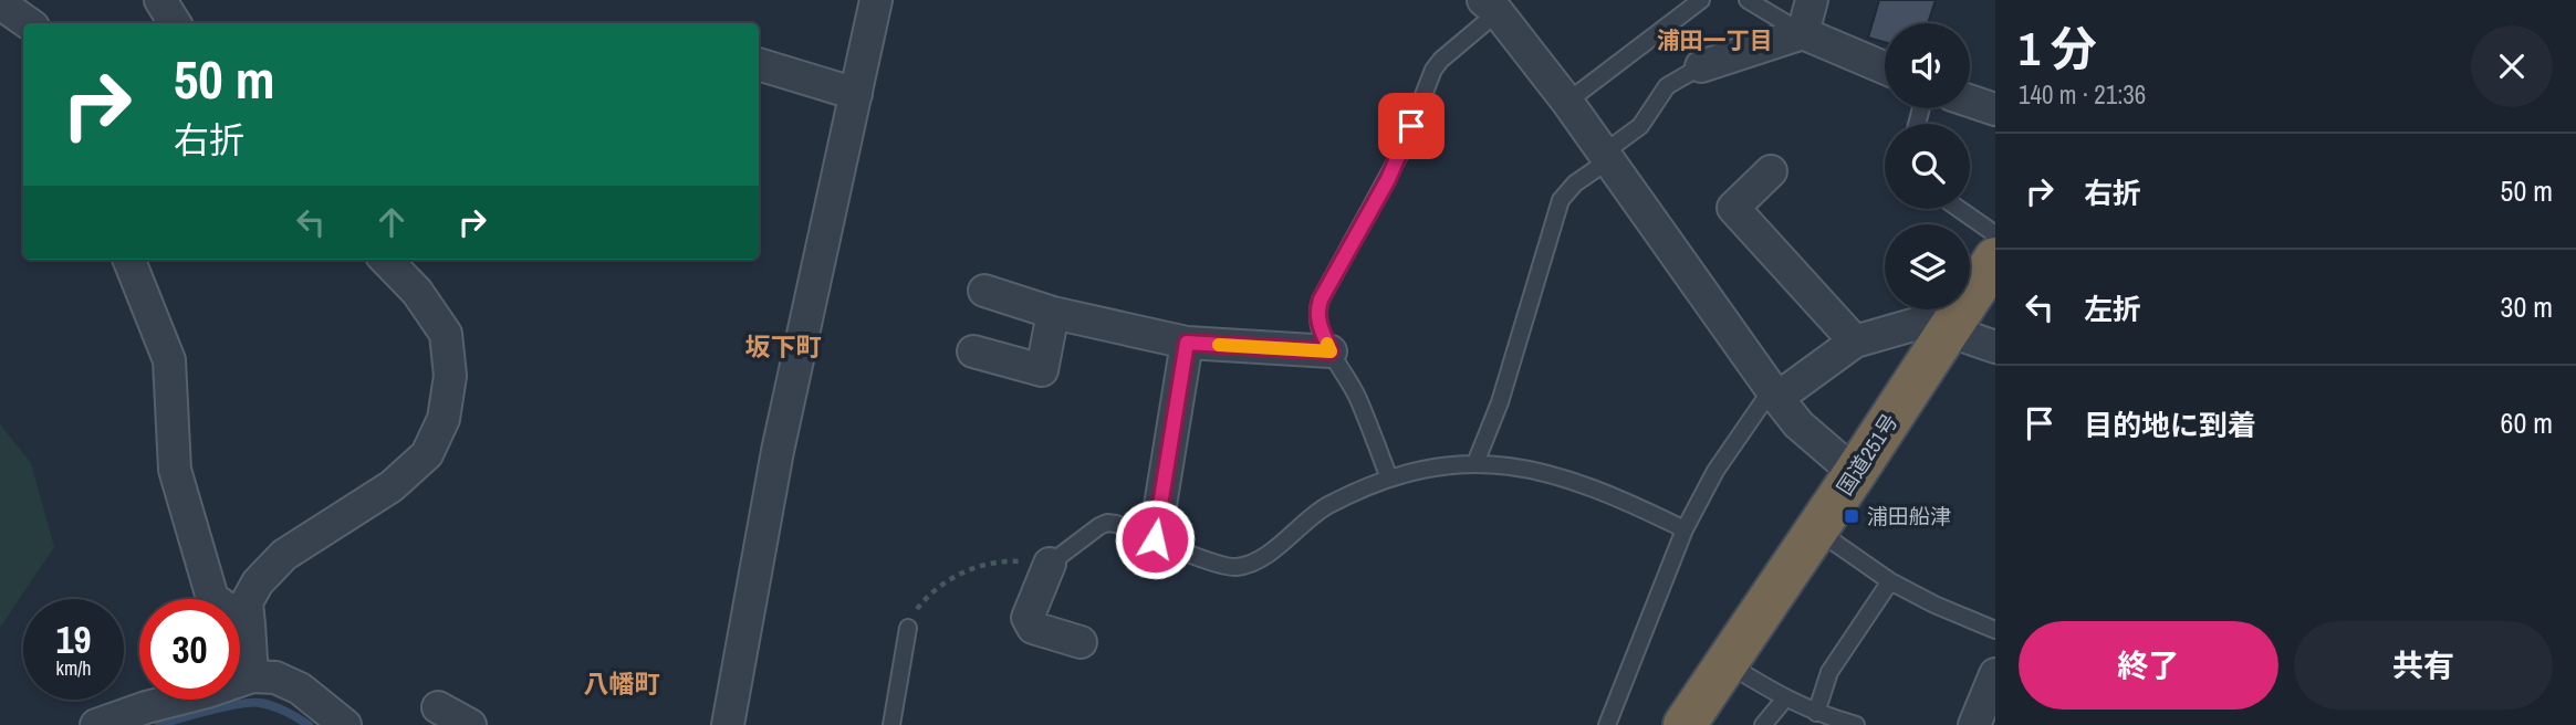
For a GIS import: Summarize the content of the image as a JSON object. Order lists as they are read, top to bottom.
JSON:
{
  "streets": {
    "highway": ["国道251号"]
  },
  "districts": ["浦田一丁目", "坂下町", "八幡町"],
  "places": {
    "transit": ["浦田船津"]
  },
  "page": {
    "heading": ["1 分", "140 m · 21:36"],
    "turn": ["50 m", "右折"],
    "list": [
      {
        "name": "右折",
        "value": "50 m"
      },
      {
        "name": "左折",
        "value": "30 m"
      },
      {
        "name": "目的地に到着",
        "value": "60 m"
      }
    ],
    "speed": "19 km/h",
    "limit": "30",
    "buttons": ["終了", "共有"]
  }
}
